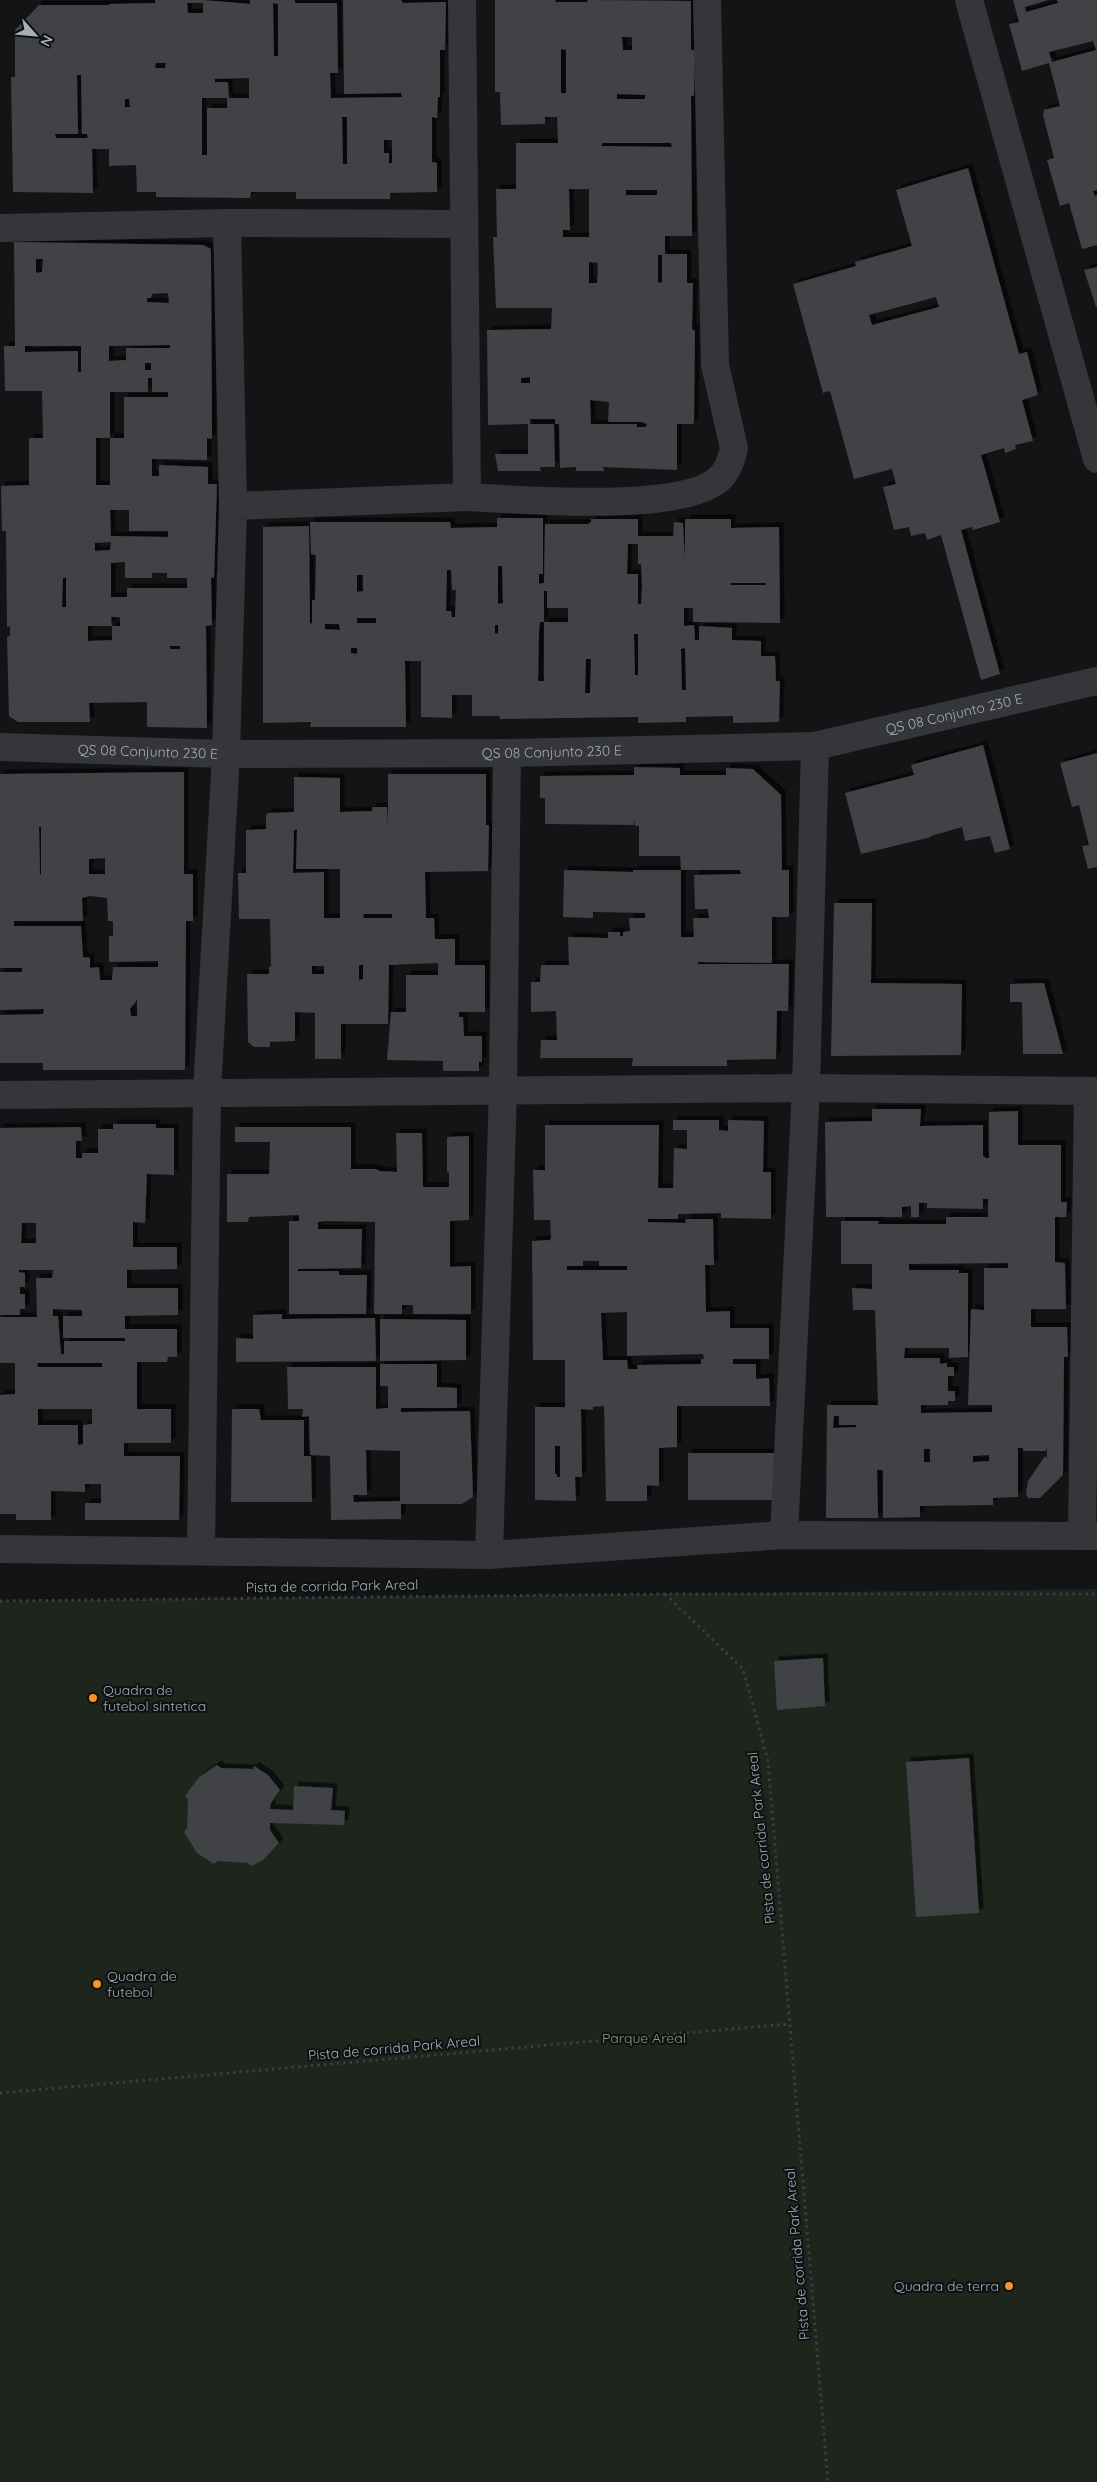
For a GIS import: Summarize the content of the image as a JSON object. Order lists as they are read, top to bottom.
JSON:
{
  "streets": {
    "street": ["QS 08 Conjunto 230 E"],
    "path": ["Pista de corrida Park Areal"]
  },
  "parks": ["Parque Areal"],
  "places": ["Quadra de futebol sintetica", "Quadra de futebol", "Quadra de terra"],
  "north": "bottom right"
}
